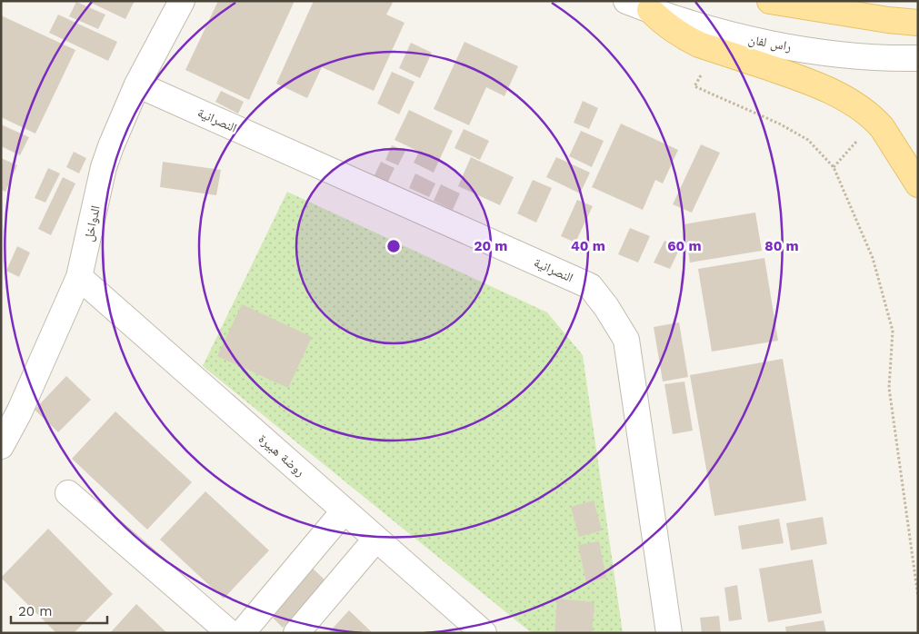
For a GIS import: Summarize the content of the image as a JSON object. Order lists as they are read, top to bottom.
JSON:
{
  "streets": {
    "street": [
      "راس لفان",
      "النصرانية",
      "الدواخل",
      "روضة هبيرة"
    ]
  },
  "crossings": [
    ["النصرانية", "الدواخل"],
    ["الدواخل", "روضة هبيرة"]
  ],
  "scale_bar": "20 m",
  "rings": [
    "20 m",
    "40 m",
    "60 m",
    "80 m"
  ]
}
